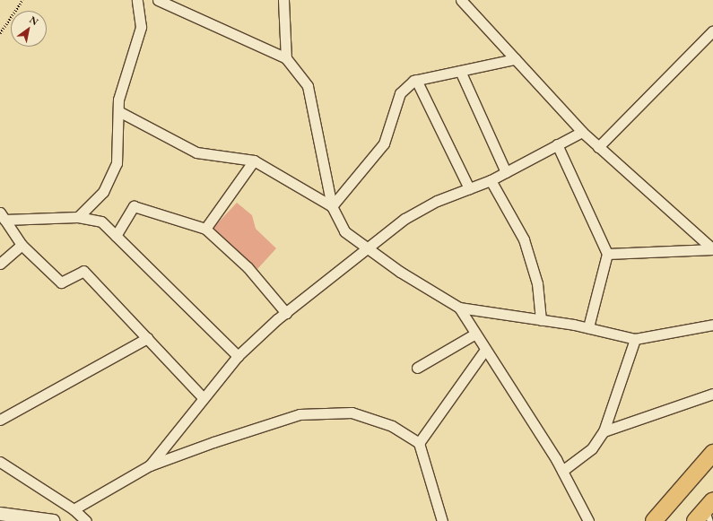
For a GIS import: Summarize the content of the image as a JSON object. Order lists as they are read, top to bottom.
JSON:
{
  "north": "top right"
}
